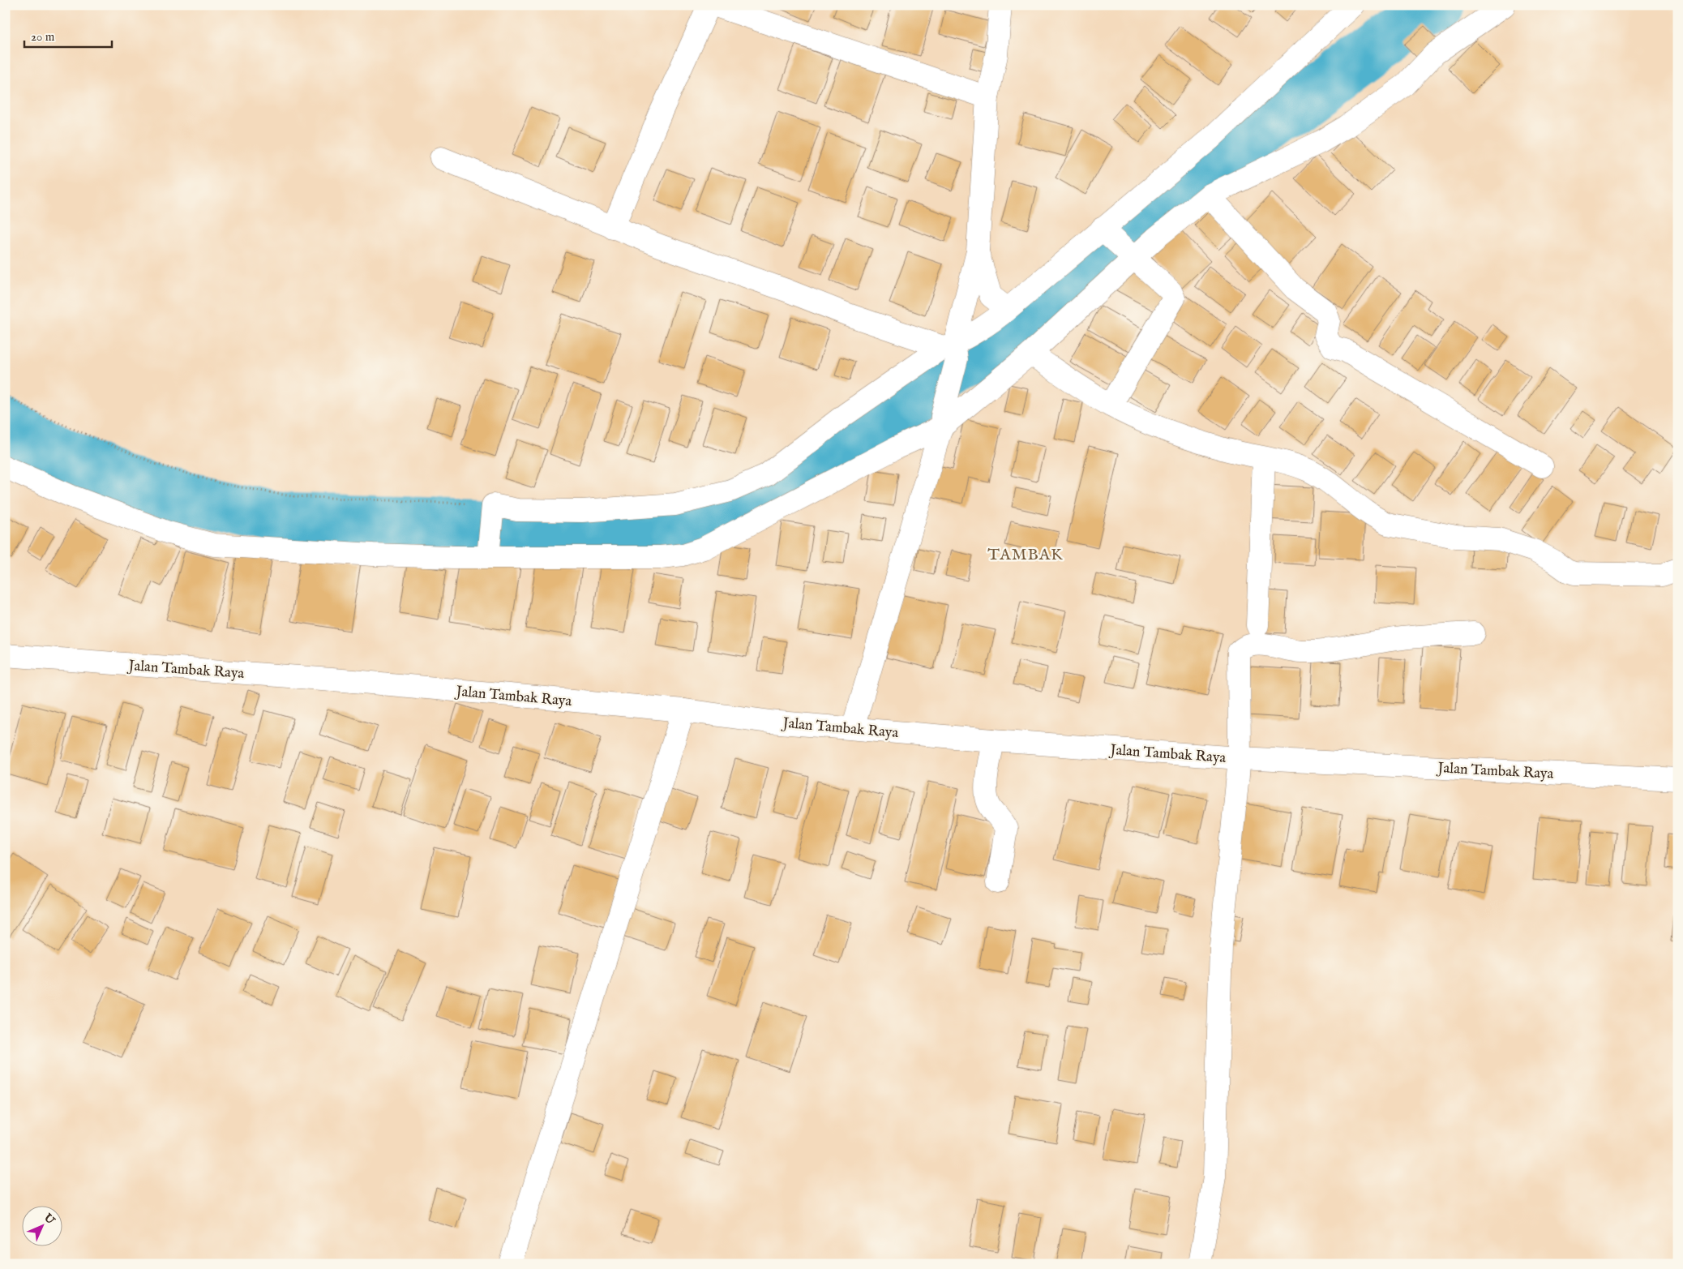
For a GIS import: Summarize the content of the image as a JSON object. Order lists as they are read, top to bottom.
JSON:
{
  "streets": {
    "street": ["Jalan Tambak Raya"]
  },
  "districts": ["TAMBAK"],
  "scale_bar": "20 m",
  "north": "top right"
}
